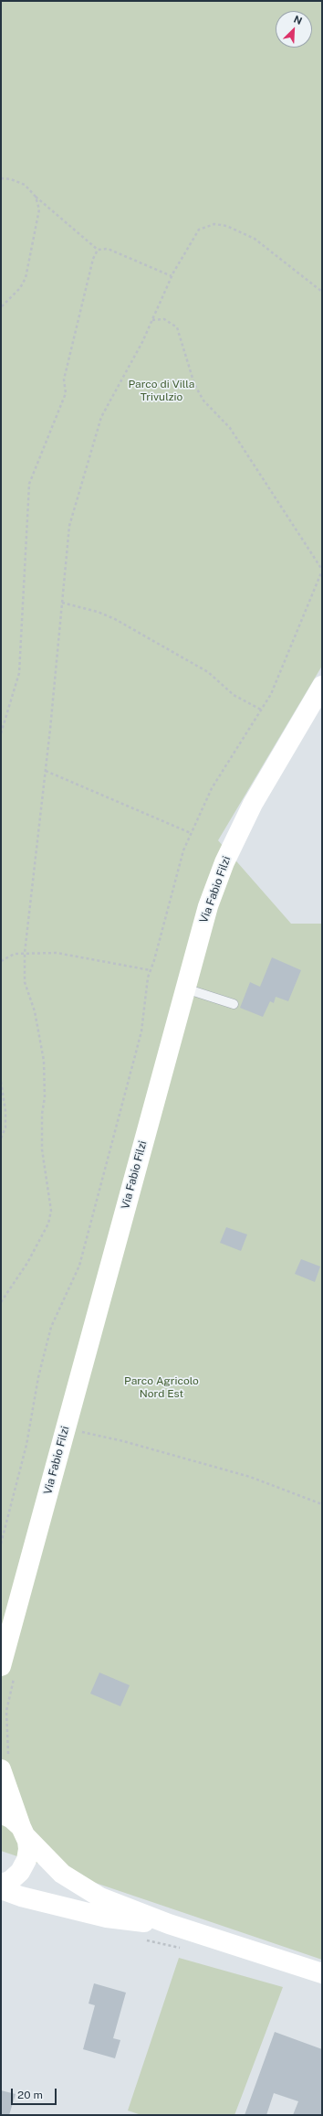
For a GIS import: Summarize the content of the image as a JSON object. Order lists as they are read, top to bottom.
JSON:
{
  "streets": {
    "street": ["Via Fabio Filzi"]
  },
  "parks": ["Parco di Villa Trivulzio", "Parco Agricolo Nord Est"],
  "scale_bar": "20 m",
  "north": "top right"
}
